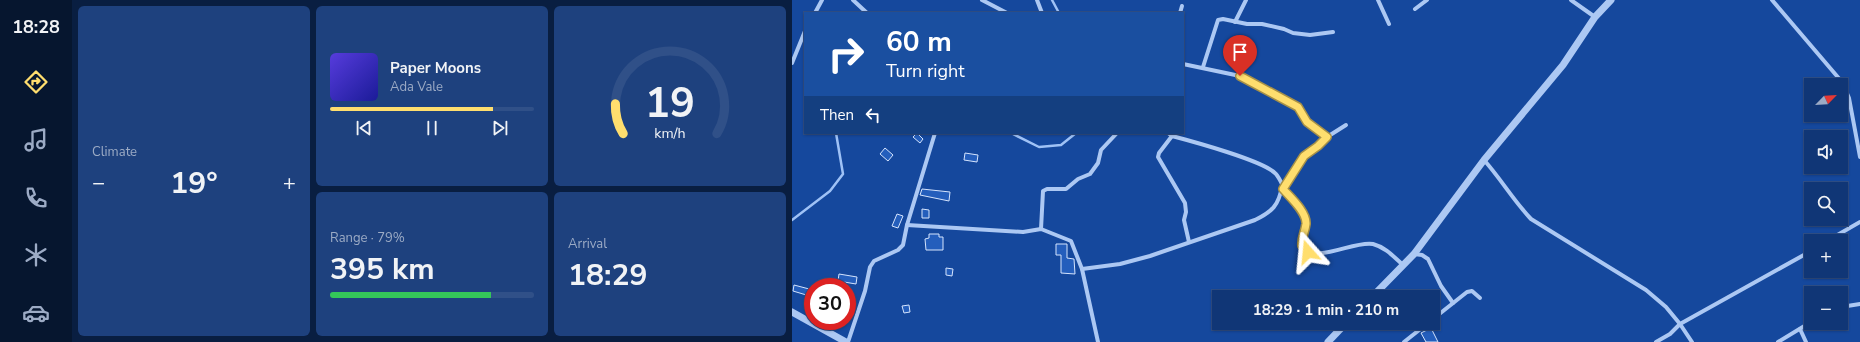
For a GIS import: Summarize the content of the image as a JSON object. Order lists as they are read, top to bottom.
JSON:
{
  "north": "top right",
  "page": {
    "tabs": "18:28",
    "tile": [
      "Climate",
      ["Range · 79%", "395 km"],
      ["Arrival", "18:29"]
    ],
    "turn": ["60 m", "Turn right"],
    "song": ["Paper Moons", "Ada Vale"],
    "map_buttons": ["+", "−"],
    "then": "Then",
    "heat": ["−", "19°", "+"],
    "limit": "30",
    "trip": "18:29 · 1 min · 210 m",
    "gauge": ["19", "km/h"]
  }
}
